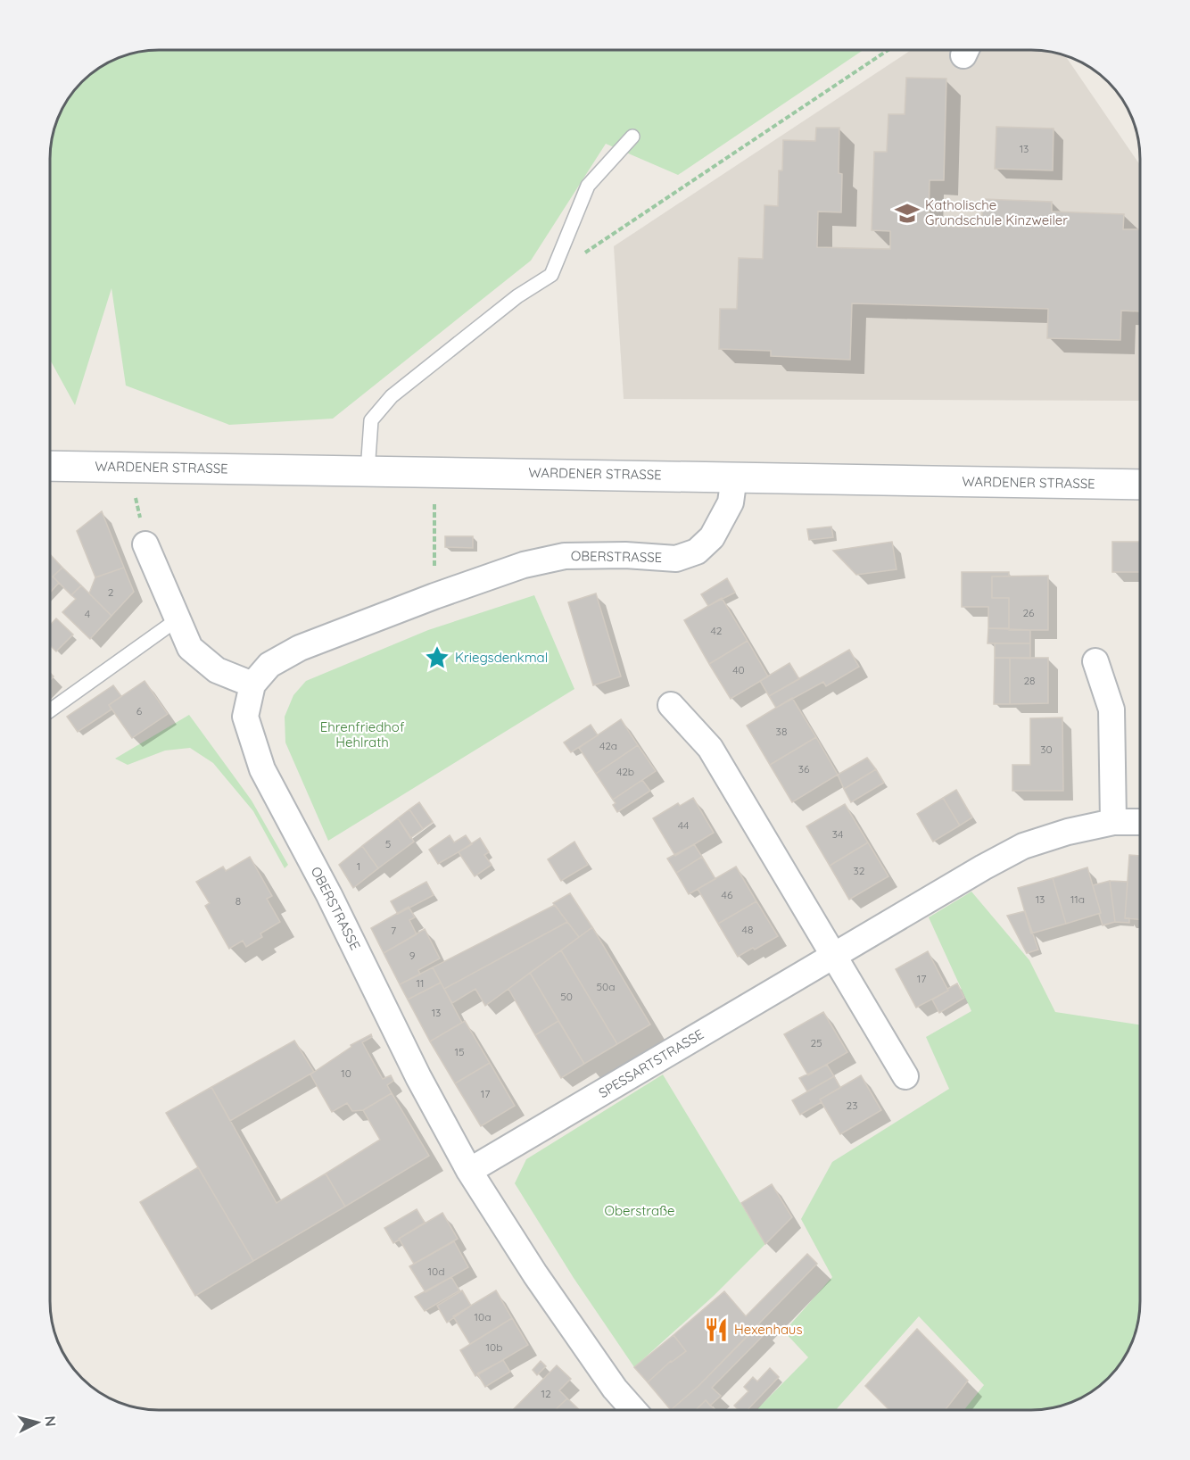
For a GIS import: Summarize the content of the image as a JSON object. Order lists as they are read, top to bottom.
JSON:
{
  "streets": {
    "street": ["WARDENER STRASSE", "OBERSTRASSE", "SPESSARTSTRASSE"]
  },
  "crossings": [
    ["WARDENER STRASSE", "OBERSTRASSE"],
    ["OBERSTRASSE", "SPESSARTSTRASSE"]
  ],
  "parks": ["Ehrenfriedhof Hehlrath", "Oberstraße"],
  "places": {
    "school or university": ["Katholische Grundschule Kinzweiler"],
    "place": ["Kriegsdenkmal"],
    "restaurant": ["Hexenhaus"]
  },
  "house_numbers": [
    "13",
    "2",
    "26",
    "4",
    "42",
    "40",
    "28",
    "6",
    "38",
    "42a",
    "30",
    "36",
    "42b",
    "44",
    "34",
    "5",
    "1",
    "32",
    "46",
    "13",
    "11a",
    "8",
    "48",
    "7",
    "9",
    "17",
    "11",
    "50a",
    "50",
    "13",
    "25",
    "15",
    "10",
    "17",
    "23",
    "10d",
    "10a",
    "10b",
    "12"
  ],
  "north": "right"
}
